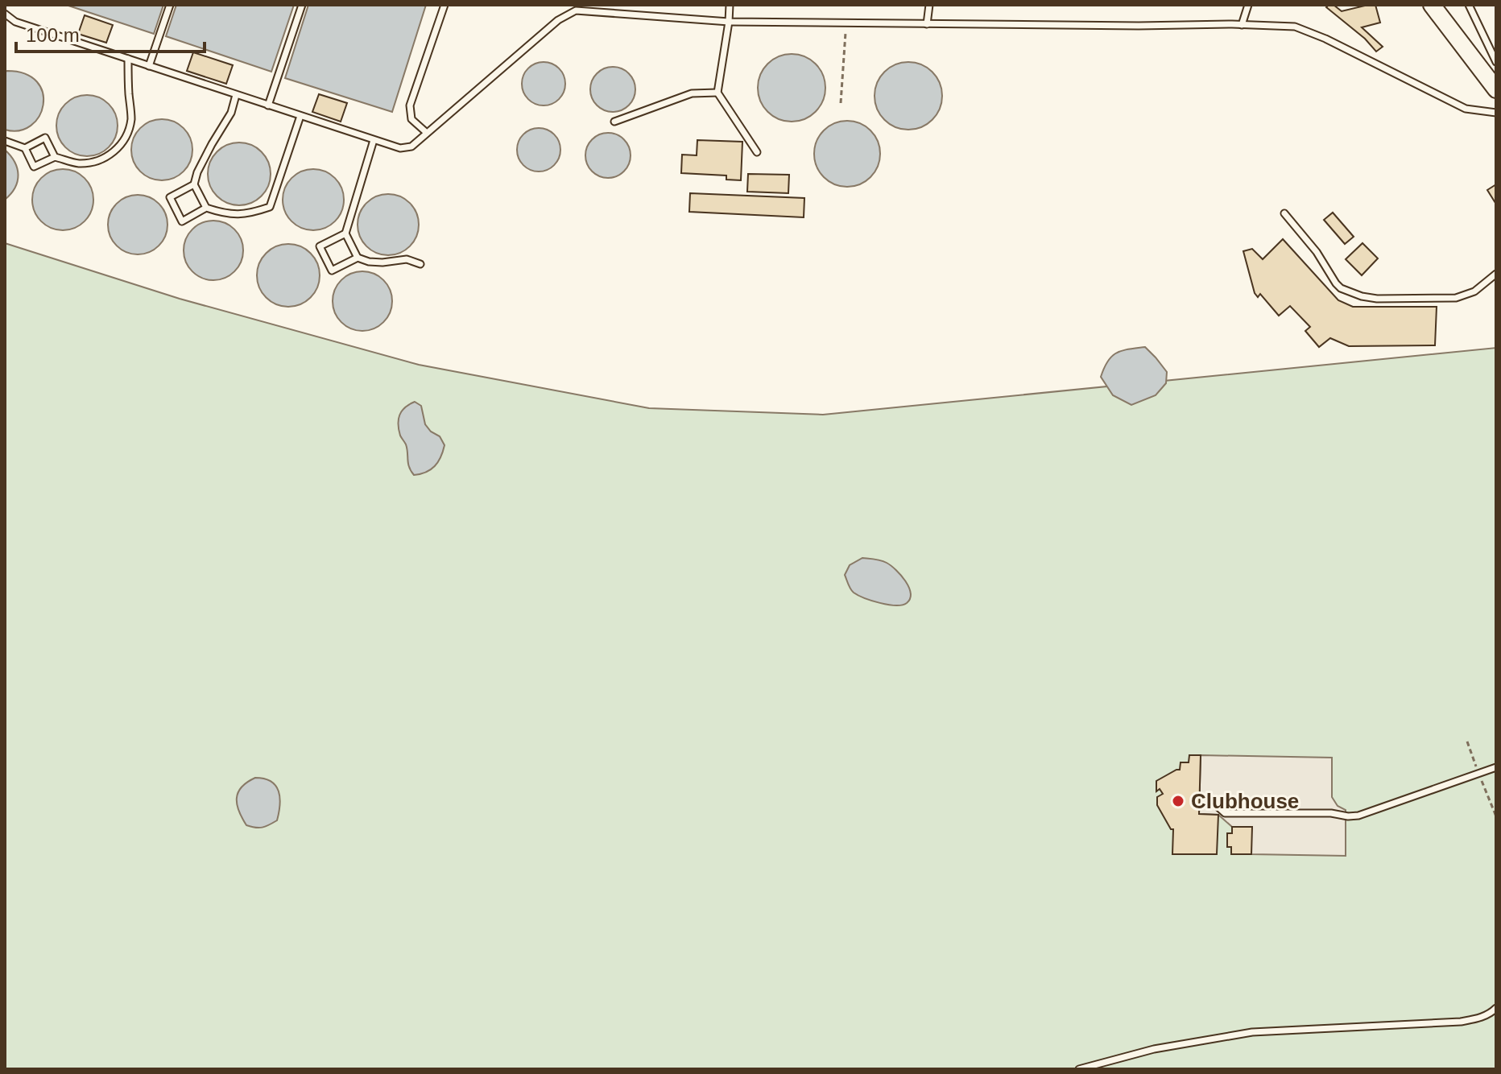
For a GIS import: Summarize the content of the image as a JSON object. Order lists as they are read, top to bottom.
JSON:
{
  "places": ["Clubhouse"],
  "scale_bar": "100 m"
}
